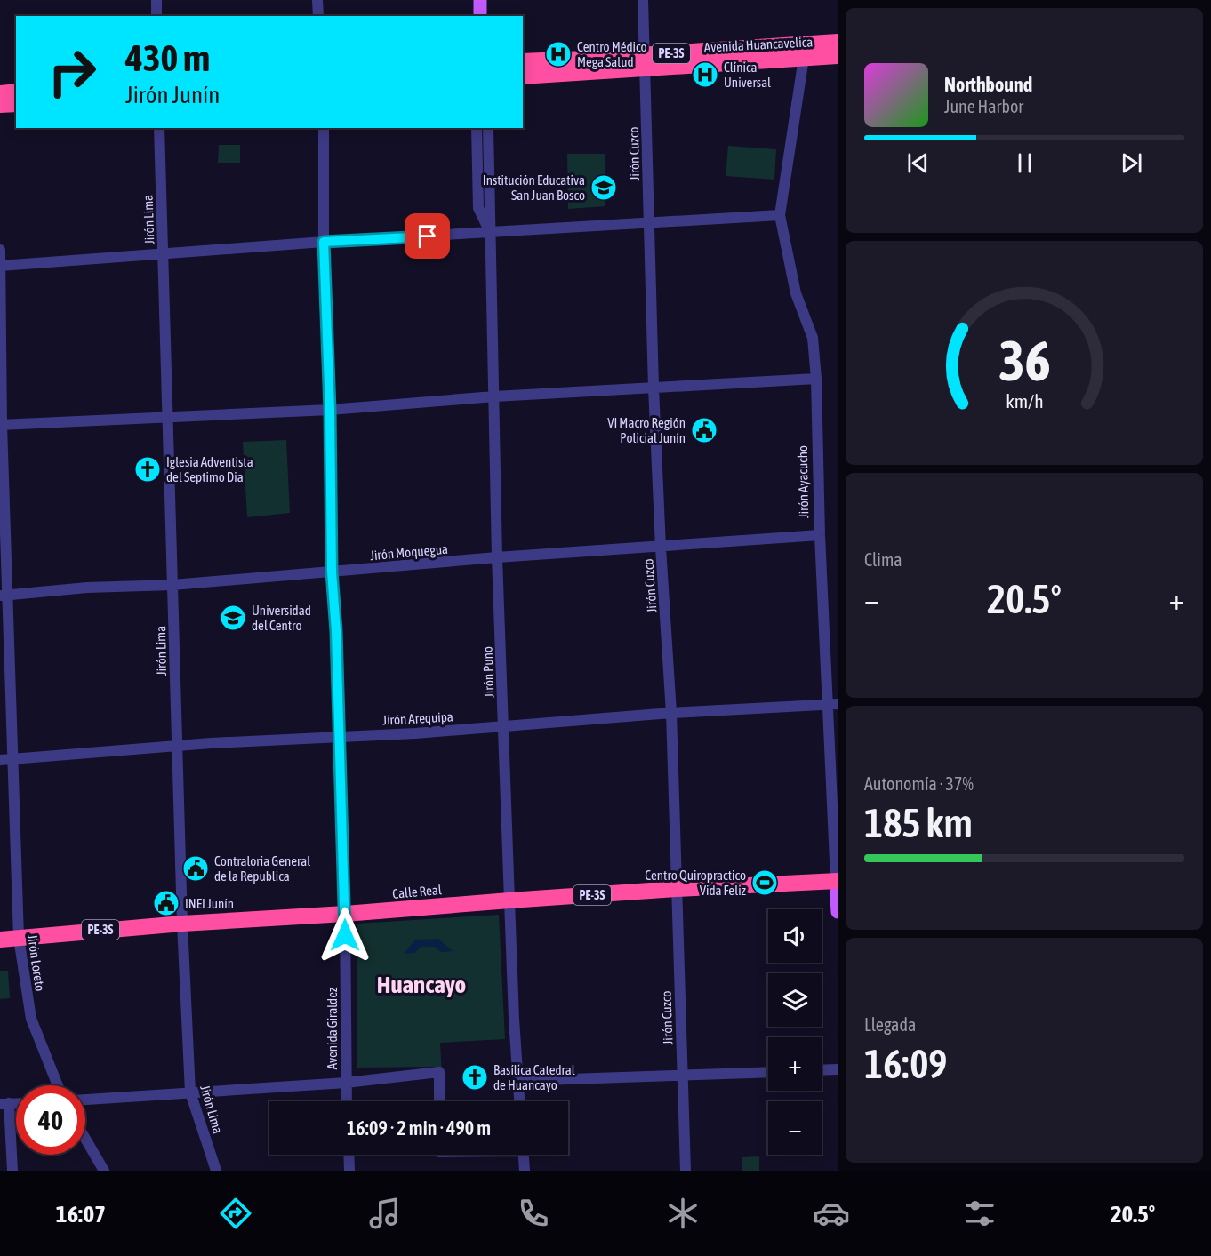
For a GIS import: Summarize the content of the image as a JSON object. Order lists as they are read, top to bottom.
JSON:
{
  "streets": {
    "highway": ["Avenida Huancavelica", "PE-3S", "Calle Real"],
    "main road": ["Jirón Ayacucho"],
    "street": [
      "Jirón Cuzco",
      "Jirón Lima",
      "Jirón Moquegua",
      "Jirón Puno",
      "Jirón Arequipa",
      "Jirón Loreto",
      "Avenida Giraldez"
    ]
  },
  "crossings": [
    ["Avenida Huancavelica", "Jirón Cuzco"],
    ["Avenida Huancavelica", "Jirón Ayacucho"],
    ["Jirón Cuzco", "Jirón Moquegua"],
    ["Jirón Cuzco", "Jirón Arequipa"],
    ["Jirón Cuzco", "Calle Real"],
    ["Jirón Lima", "Jirón Moquegua"],
    ["Jirón Lima", "Jirón Arequipa"],
    ["Jirón Lima", "Calle Real"],
    ["Jirón Ayacucho", "Jirón Moquegua"],
    ["Jirón Ayacucho", "Jirón Arequipa"],
    ["Jirón Ayacucho", "Calle Real"],
    ["Jirón Moquegua", "Jirón Puno"],
    ["Jirón Moquegua", "Jirón Loreto"],
    ["Jirón Moquegua", "Avenida Giraldez"],
    ["Jirón Puno", "Jirón Arequipa"],
    ["Jirón Puno", "Calle Real"],
    ["Jirón Arequipa", "Jirón Loreto"],
    ["Jirón Arequipa", "Avenida Giraldez"],
    ["Calle Real", "Jirón Loreto"],
    ["Calle Real", "Avenida Giraldez"]
  ],
  "districts": ["Huancayo"],
  "places": {
    "hospital": ["Centro Médico Mega Salud", "Clínica Universal"],
    "school or university": ["Institución Educativa San Juan Bosco", "Universidad del Centro"],
    "public building": ["VI Macro Región Policial Junín", "Contraloria General de la Republica", "INEI Junín"],
    "church": ["Iglesia Adventista del Septimo Dia", "Basílica Catedral de Huancayo"],
    "sports": ["Centro Quiropractico Vida Feliz"]
  },
  "page": {
    "turn": ["430 m", "Jirón Junín"],
    "song": ["Northbound", "June Harbor"],
    "tile": [
      "Clima",
      ["Autonomía · 37%", "185 km"],
      ["Llegada", "16:09"]
    ],
    "heat": ["−", "20.5°", "+"],
    "map_buttons": ["+", "−"],
    "limit": "40",
    "trip": "16:09 · 2 min · 490 m",
    "tabs": ["16:07", "20.5°"],
    "gauge": ["36", "km/h"]
  }
}
